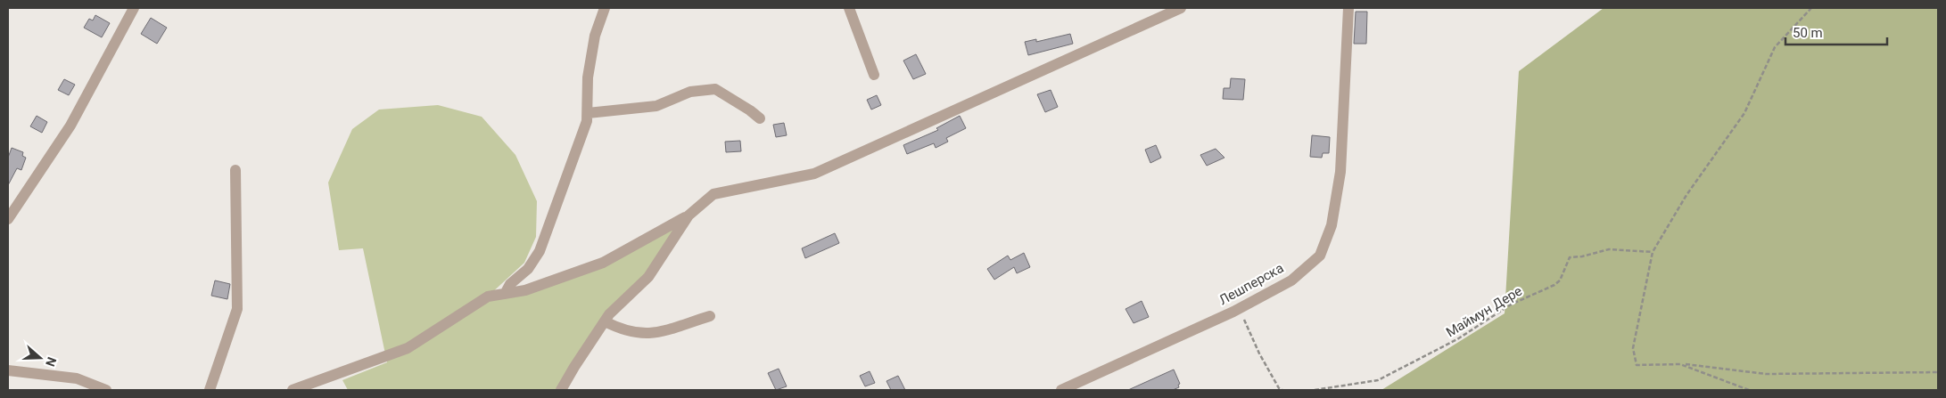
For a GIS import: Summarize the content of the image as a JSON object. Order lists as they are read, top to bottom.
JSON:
{
  "streets": {
    "street": ["Лешперска"],
    "path": ["Маймун Дере"]
  },
  "scale_bar": "50 m",
  "north": "right"
}
